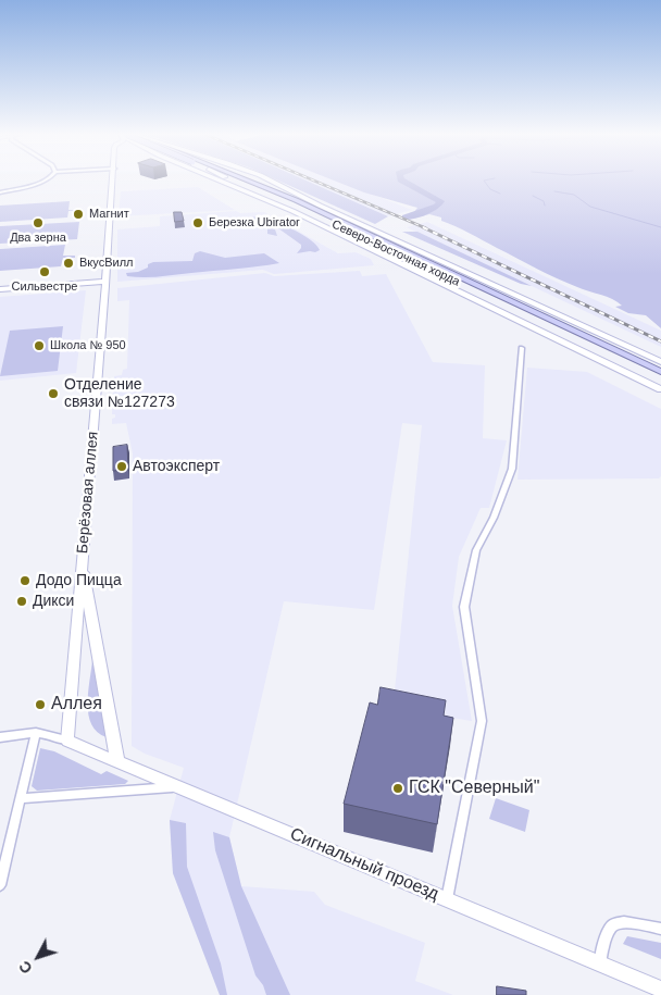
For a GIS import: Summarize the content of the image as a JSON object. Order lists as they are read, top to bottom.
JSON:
{
  "streets": {
    "main road": ["Северо-Восточная хорда", "Берёзовая аллея", "Сигнальный проезд"]
  },
  "crossings": [
    ["Берёзовая аллея", "Сигнальный проезд"]
  ],
  "places": [
    "Магнит",
    "Два зерна",
    "Березка Ubirator",
    "ВкусВилл",
    "Сильвестре",
    "Школа № 950",
    "Отделение связи №127273",
    "Автоэксперт",
    "Додо Пицца",
    "Дикси",
    "Аллея",
    "ГСК \"Северный\""
  ],
  "north": "bottom left"
}
